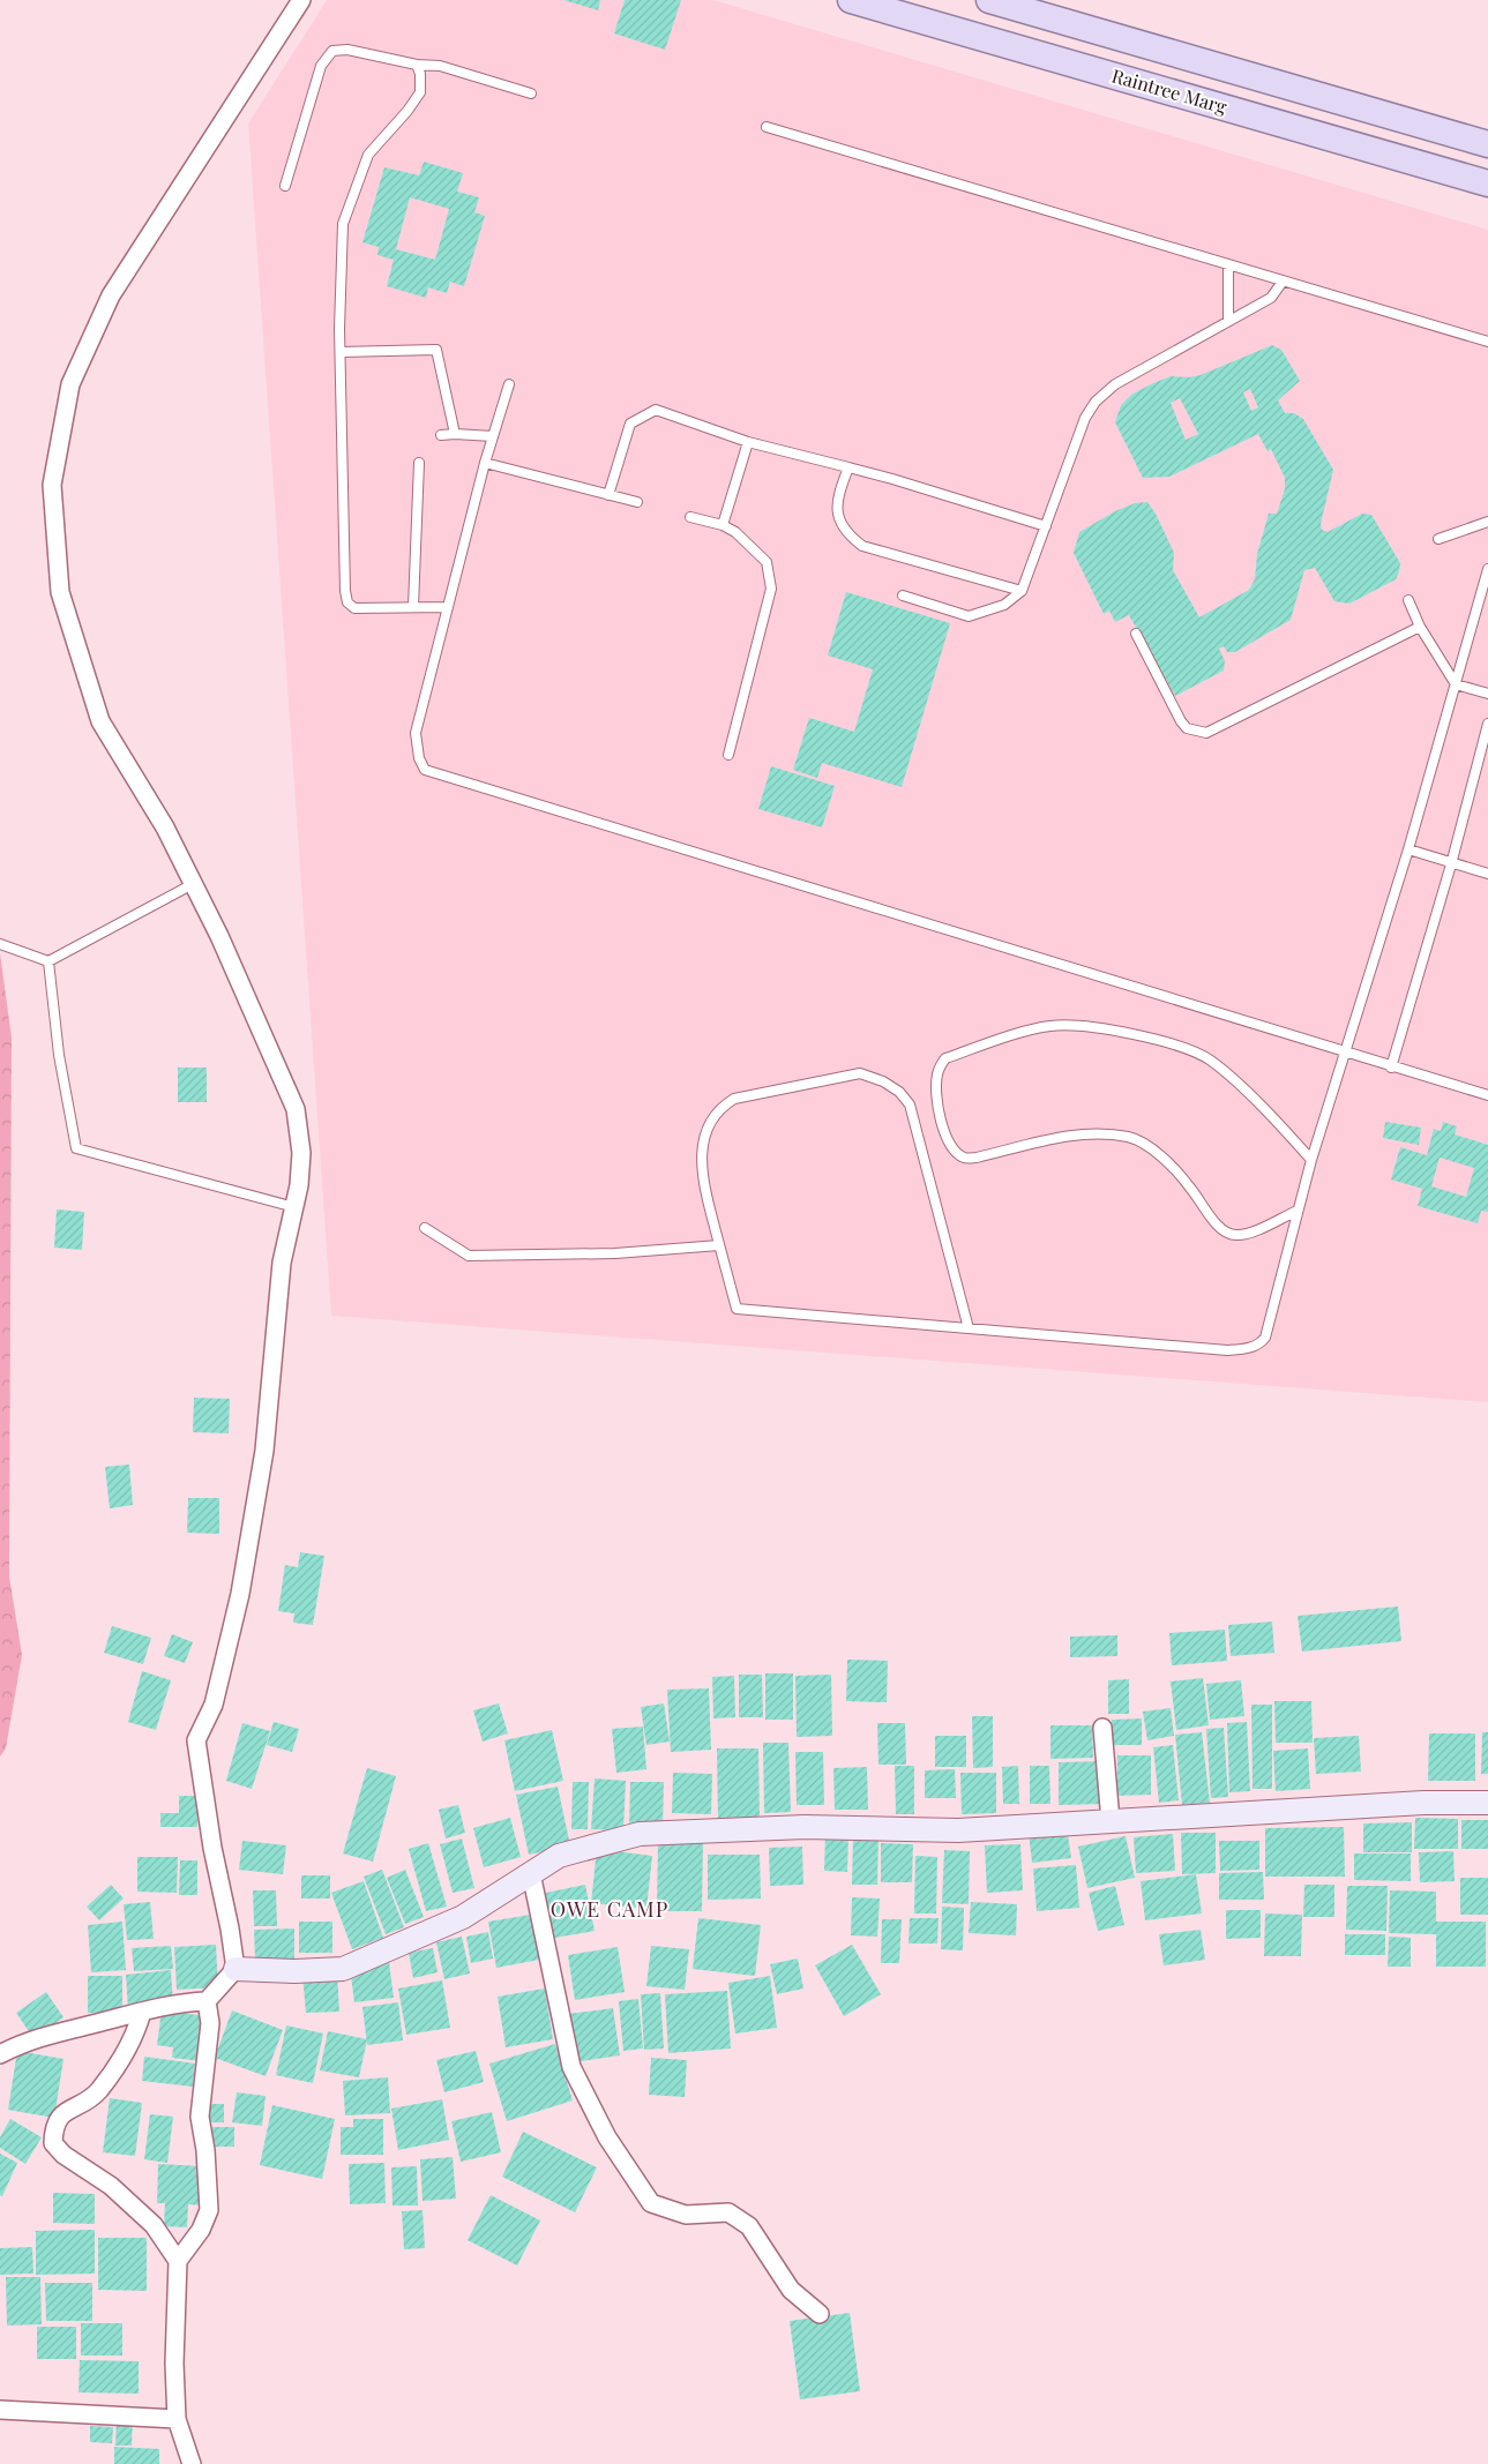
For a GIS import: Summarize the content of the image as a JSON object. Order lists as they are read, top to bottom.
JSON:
{
  "streets": {
    "main road": ["Raintree Marg"]
  },
  "districts": ["OWE CAMP"]
}
